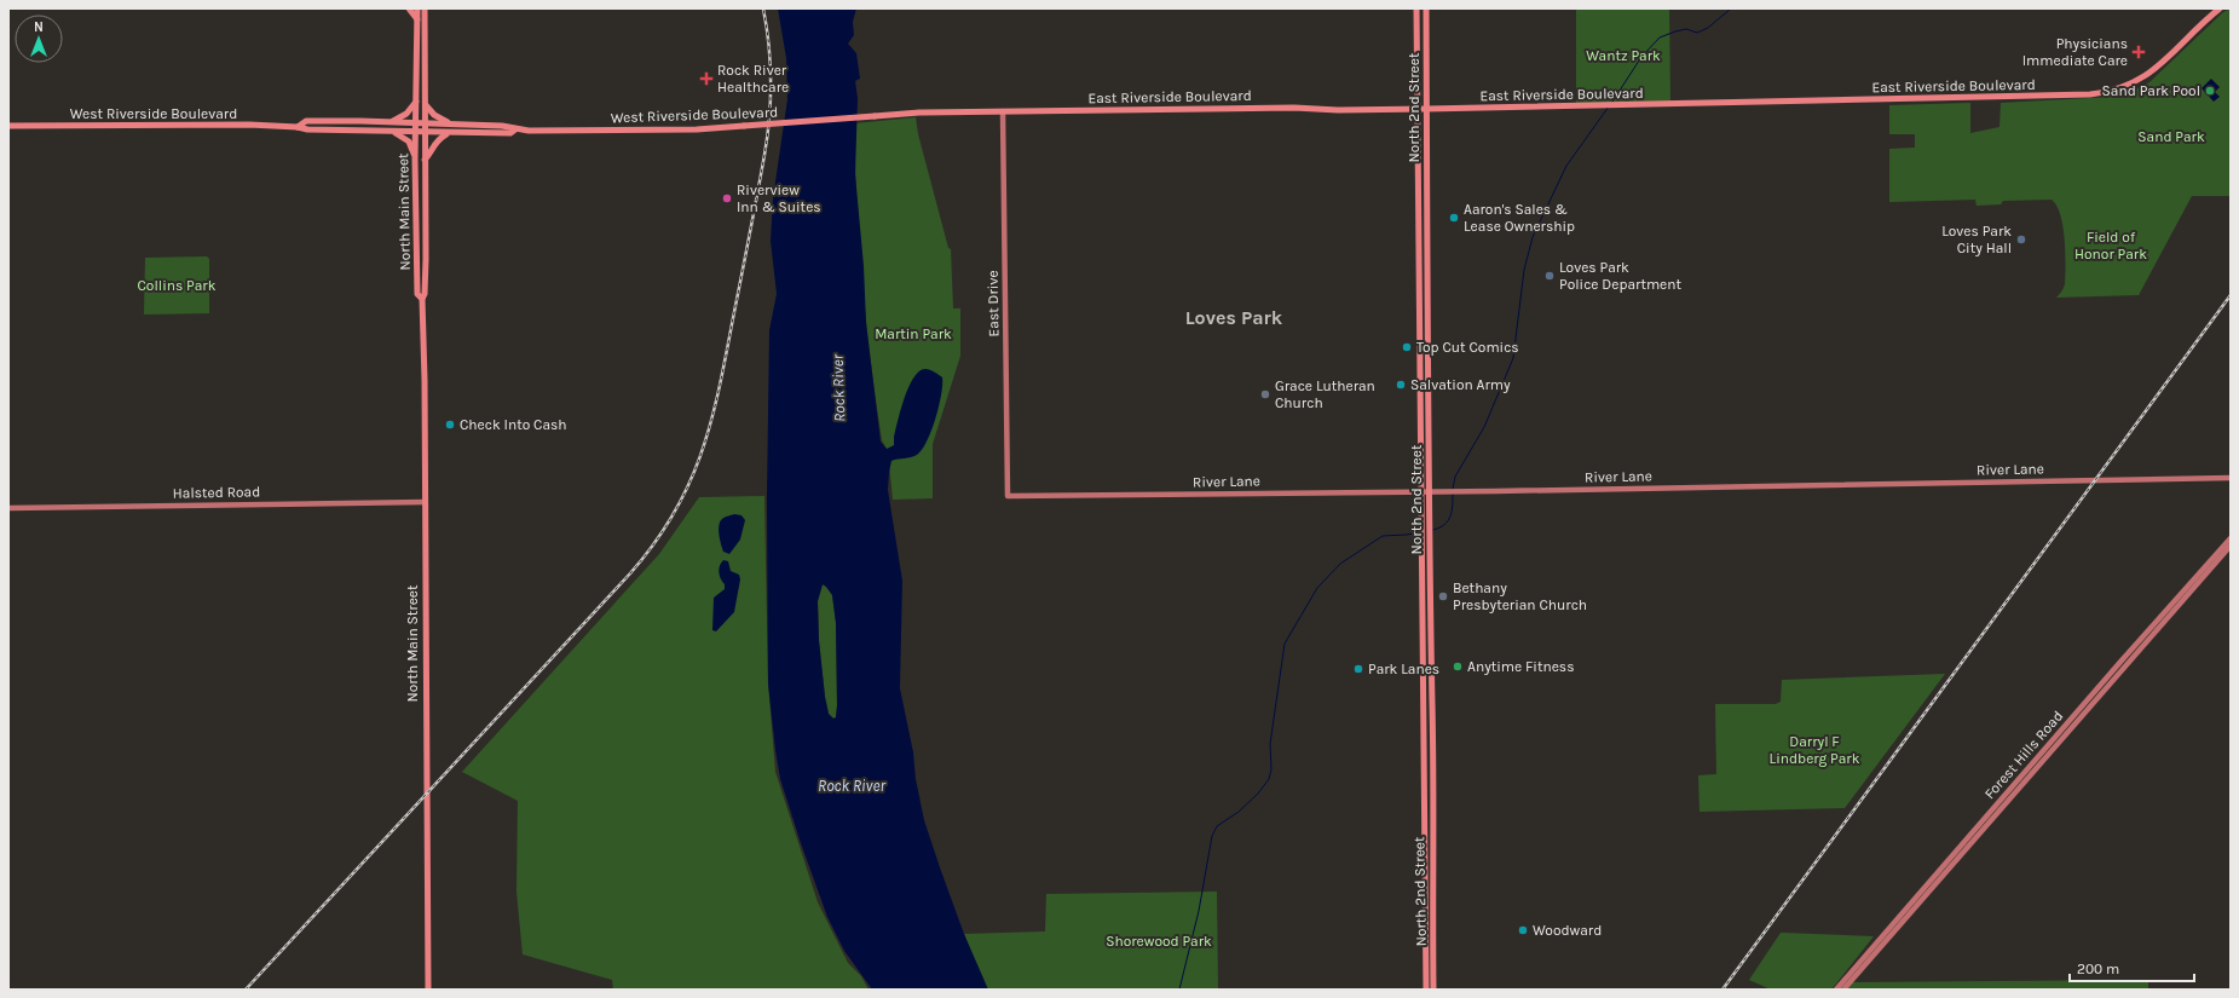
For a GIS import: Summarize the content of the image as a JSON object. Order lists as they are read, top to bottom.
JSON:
{
  "streets": {
    "main road": [
      "East Riverside Boulevard",
      "North 2nd Street",
      "West Riverside Boulevard",
      "North Main Street"
    ],
    "street": [
      "East Drive",
      "River Lane",
      "Halsted Road",
      "Forest Hills Road"
    ]
  },
  "crossings": [
    ["East Riverside Boulevard", "North 2nd Street"],
    ["East Riverside Boulevard", "West Riverside Boulevard"],
    ["East Riverside Boulevard", "East Drive"],
    ["North 2nd Street", "River Lane"],
    ["West Riverside Boulevard", "North Main Street"],
    ["North Main Street", "Halsted Road"],
    ["East Drive", "River Lane"]
  ],
  "districts": ["Loves Park"],
  "water": ["Rock River"],
  "parks": [
    "Wantz Park",
    "Sand Park",
    "Field of Honor Park",
    "Collins Park",
    "Martin Park",
    "Darryl F Lindberg Park",
    "Shorewood Park"
  ],
  "places": {
    "health": ["Physicians Immediate Care", "Rock River Healthcare"],
    "other": [
      "Sand Park Pool",
      "Riverview Inn & Suites",
      "Aaron's Sales & Lease Ownership",
      "Loves Park City Hall",
      "Loves Park Police Department",
      "Top Cut Comics",
      "Salvation Army",
      "Grace Lutheran Church",
      "Check Into Cash",
      "Bethany Presbyterian Church",
      "Anytime Fitness",
      "Park Lanes",
      "Woodward"
    ]
  },
  "scale_bar": "200 m",
  "north": "top"
}
